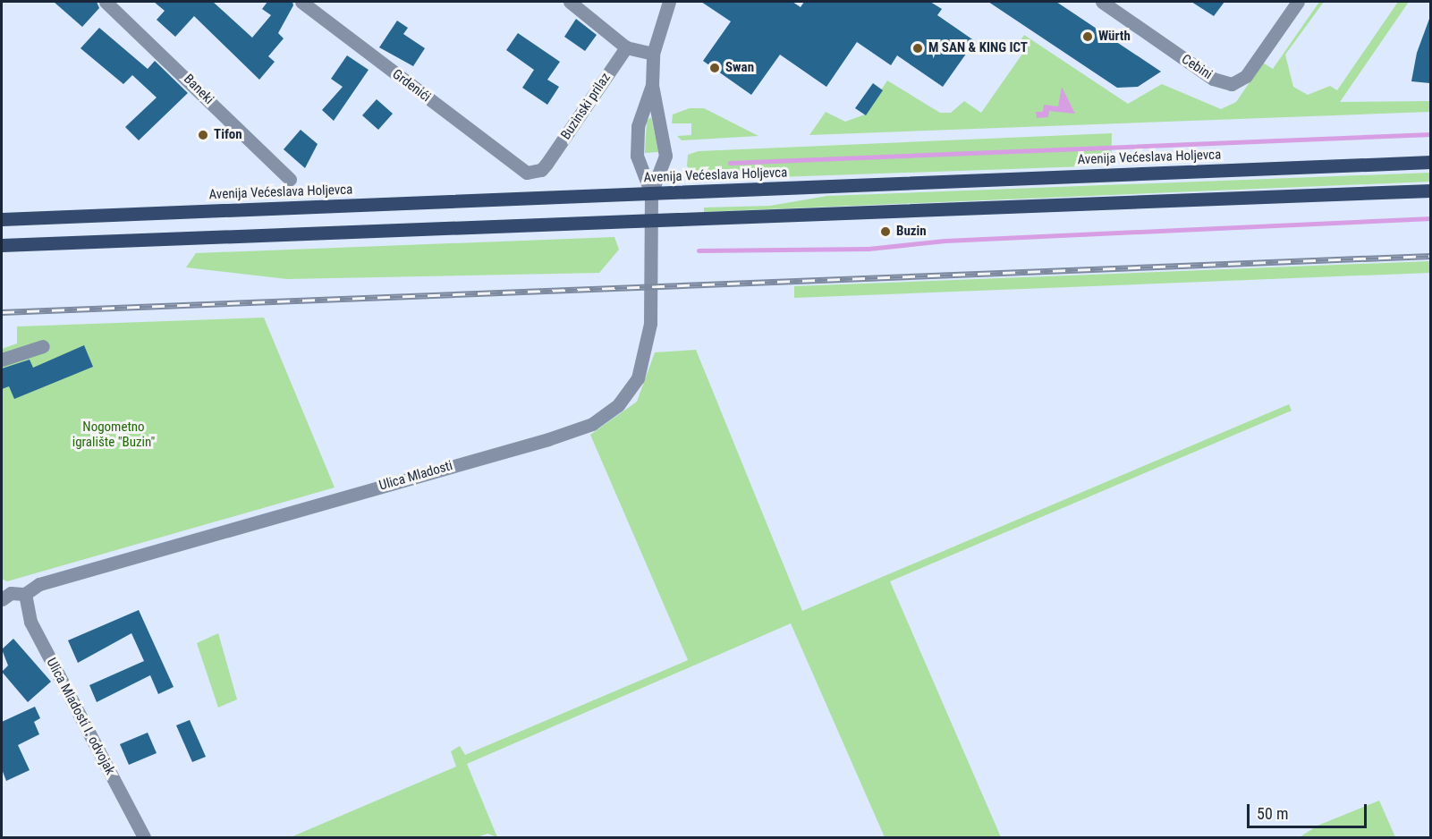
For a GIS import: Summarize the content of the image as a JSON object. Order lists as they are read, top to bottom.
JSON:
{
  "streets": {
    "main road": ["Avenija Većeslava Holjevca"],
    "street": [
      "Cebini",
      "Grdenići",
      "Baneki",
      "Buzinski prilaz",
      "Ulica Mladosti",
      "Ulica Mladosti I. odvojak"
    ]
  },
  "crossings": [
    ["Grdenići", "Buzinski prilaz"],
    ["Avenija Većeslava Holjevca", "Ulica Mladosti"],
    ["Ulica Mladosti", "Ulica Mladosti I. odvojak"]
  ],
  "parks": ["Nogometno igralište \"Buzin\""],
  "places": [
    "Würth",
    "M SAN & KING ICT",
    "Swan",
    "Tifon",
    "Buzin"
  ],
  "scale_bar": "50 m"
}
